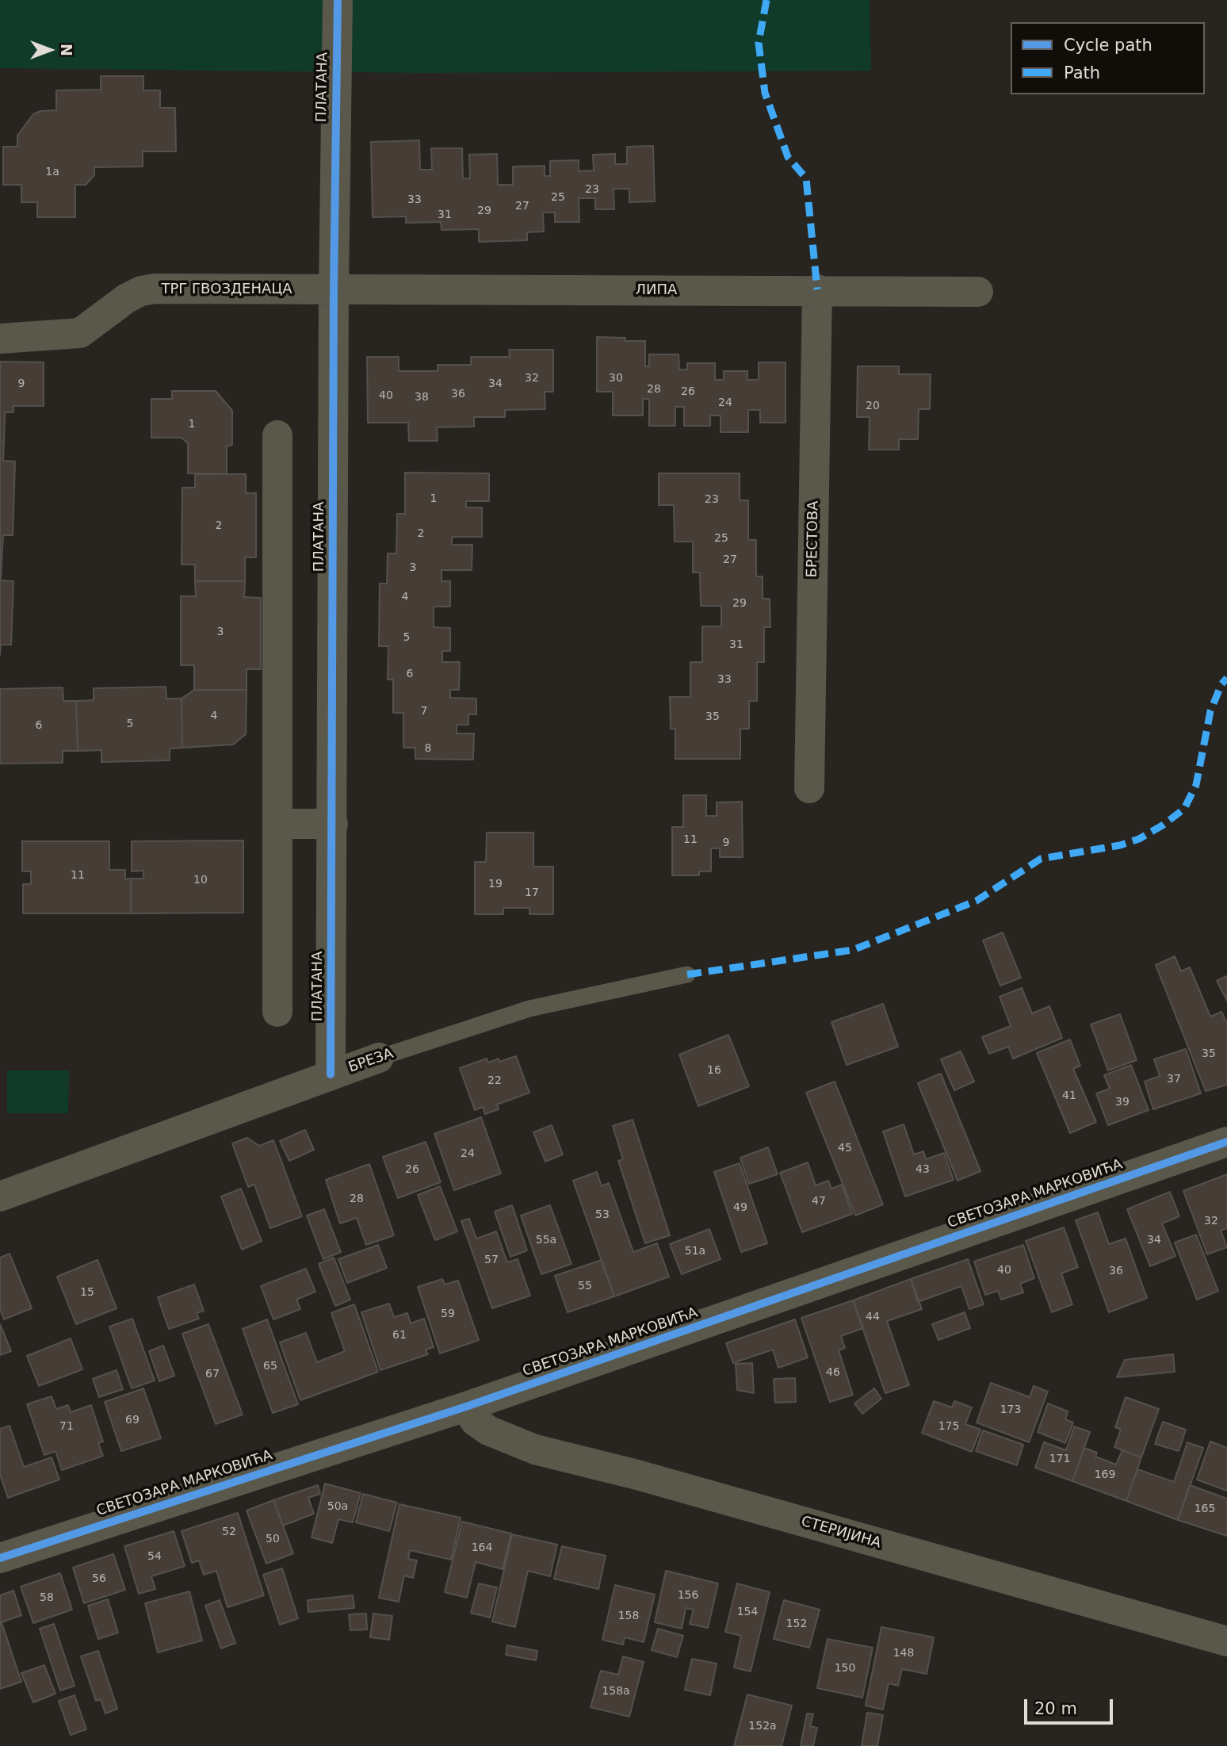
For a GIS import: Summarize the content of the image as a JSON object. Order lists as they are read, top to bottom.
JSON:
{
  "streets": {
    "street": [
      "ПЛАТАНА",
      "ТРГ ГВОЗДЕНАЦА",
      "ЛИПА",
      "БРЕСТОВА",
      "БРЕЗА",
      "СВЕТОЗАРА МАРКОВИЋА",
      "СТЕРИЈИНА"
    ]
  },
  "crossings": [
    ["ПЛАТАНА", "ТРГ ГВОЗДЕНАЦА"],
    ["ПЛАТАНА", "ЛИПА"],
    ["ПЛАТАНА", "БРЕЗА"],
    ["ТРГ ГВОЗДЕНАЦА", "ЛИПА"],
    ["ЛИПА", "БРЕСТОВА"],
    ["СВЕТОЗАРА МАРКОВИЋА", "СТЕРИЈИНА"]
  ],
  "house_numbers": [
    "1a",
    "23",
    "25",
    "33",
    "27",
    "29",
    "31",
    "32",
    "30",
    "9",
    "34",
    "28",
    "26",
    "36",
    "40",
    "38",
    "24",
    "20",
    "1",
    "1",
    "23",
    "2",
    "2",
    "25",
    "27",
    "3",
    "4",
    "29",
    "3",
    "5",
    "31",
    "6",
    "33",
    "7",
    "4",
    "35",
    "5",
    "6",
    "8",
    "11",
    "9",
    "11",
    "10",
    "19",
    "17",
    "35",
    "16",
    "37",
    "22",
    "41",
    "39",
    "45",
    "24",
    "26",
    "43",
    "28",
    "47",
    "49",
    "53",
    "32",
    "55a",
    "34",
    "51a",
    "57",
    "40",
    "36",
    "55",
    "15",
    "59",
    "44",
    "61",
    "65",
    "46",
    "67",
    "173",
    "69",
    "71",
    "175",
    "171",
    "169",
    "50a",
    "165",
    "52",
    "50",
    "164",
    "54",
    "56",
    "156",
    "58",
    "154",
    "158",
    "152",
    "148",
    "150",
    "158a",
    "152a"
  ],
  "legend": ["Cycle path", "Path"],
  "scale_bar": "20 m",
  "north": "right"
}
